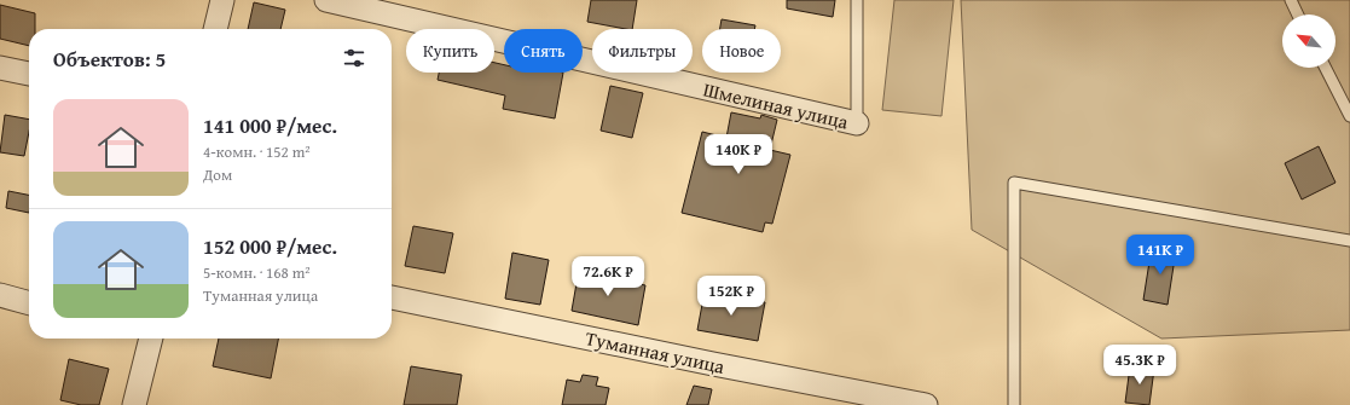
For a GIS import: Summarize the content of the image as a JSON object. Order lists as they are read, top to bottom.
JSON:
{
  "streets": {
    "street": ["Шмелиная улица", "Туманная улица"]
  },
  "north": "top left",
  "page": {
    "chip": [
      "Купить",
      "Снять",
      "Фильтры",
      "Новое"
    ],
    "heading": "Объектов: 5",
    "list": [
      {
        "name": "141 000 ₽/мес.",
        "note": "4-комн. · 152 m² · Дом"
      },
      {
        "name": "152 000 ₽/мес.",
        "note": "5-комн. · 168 m² · Туманная улица"
      }
    ],
    "price": [
      "140K ₽",
      "141K ₽",
      "72.6K ₽",
      "152K ₽",
      "45.3K ₽"
    ]
  }
}
